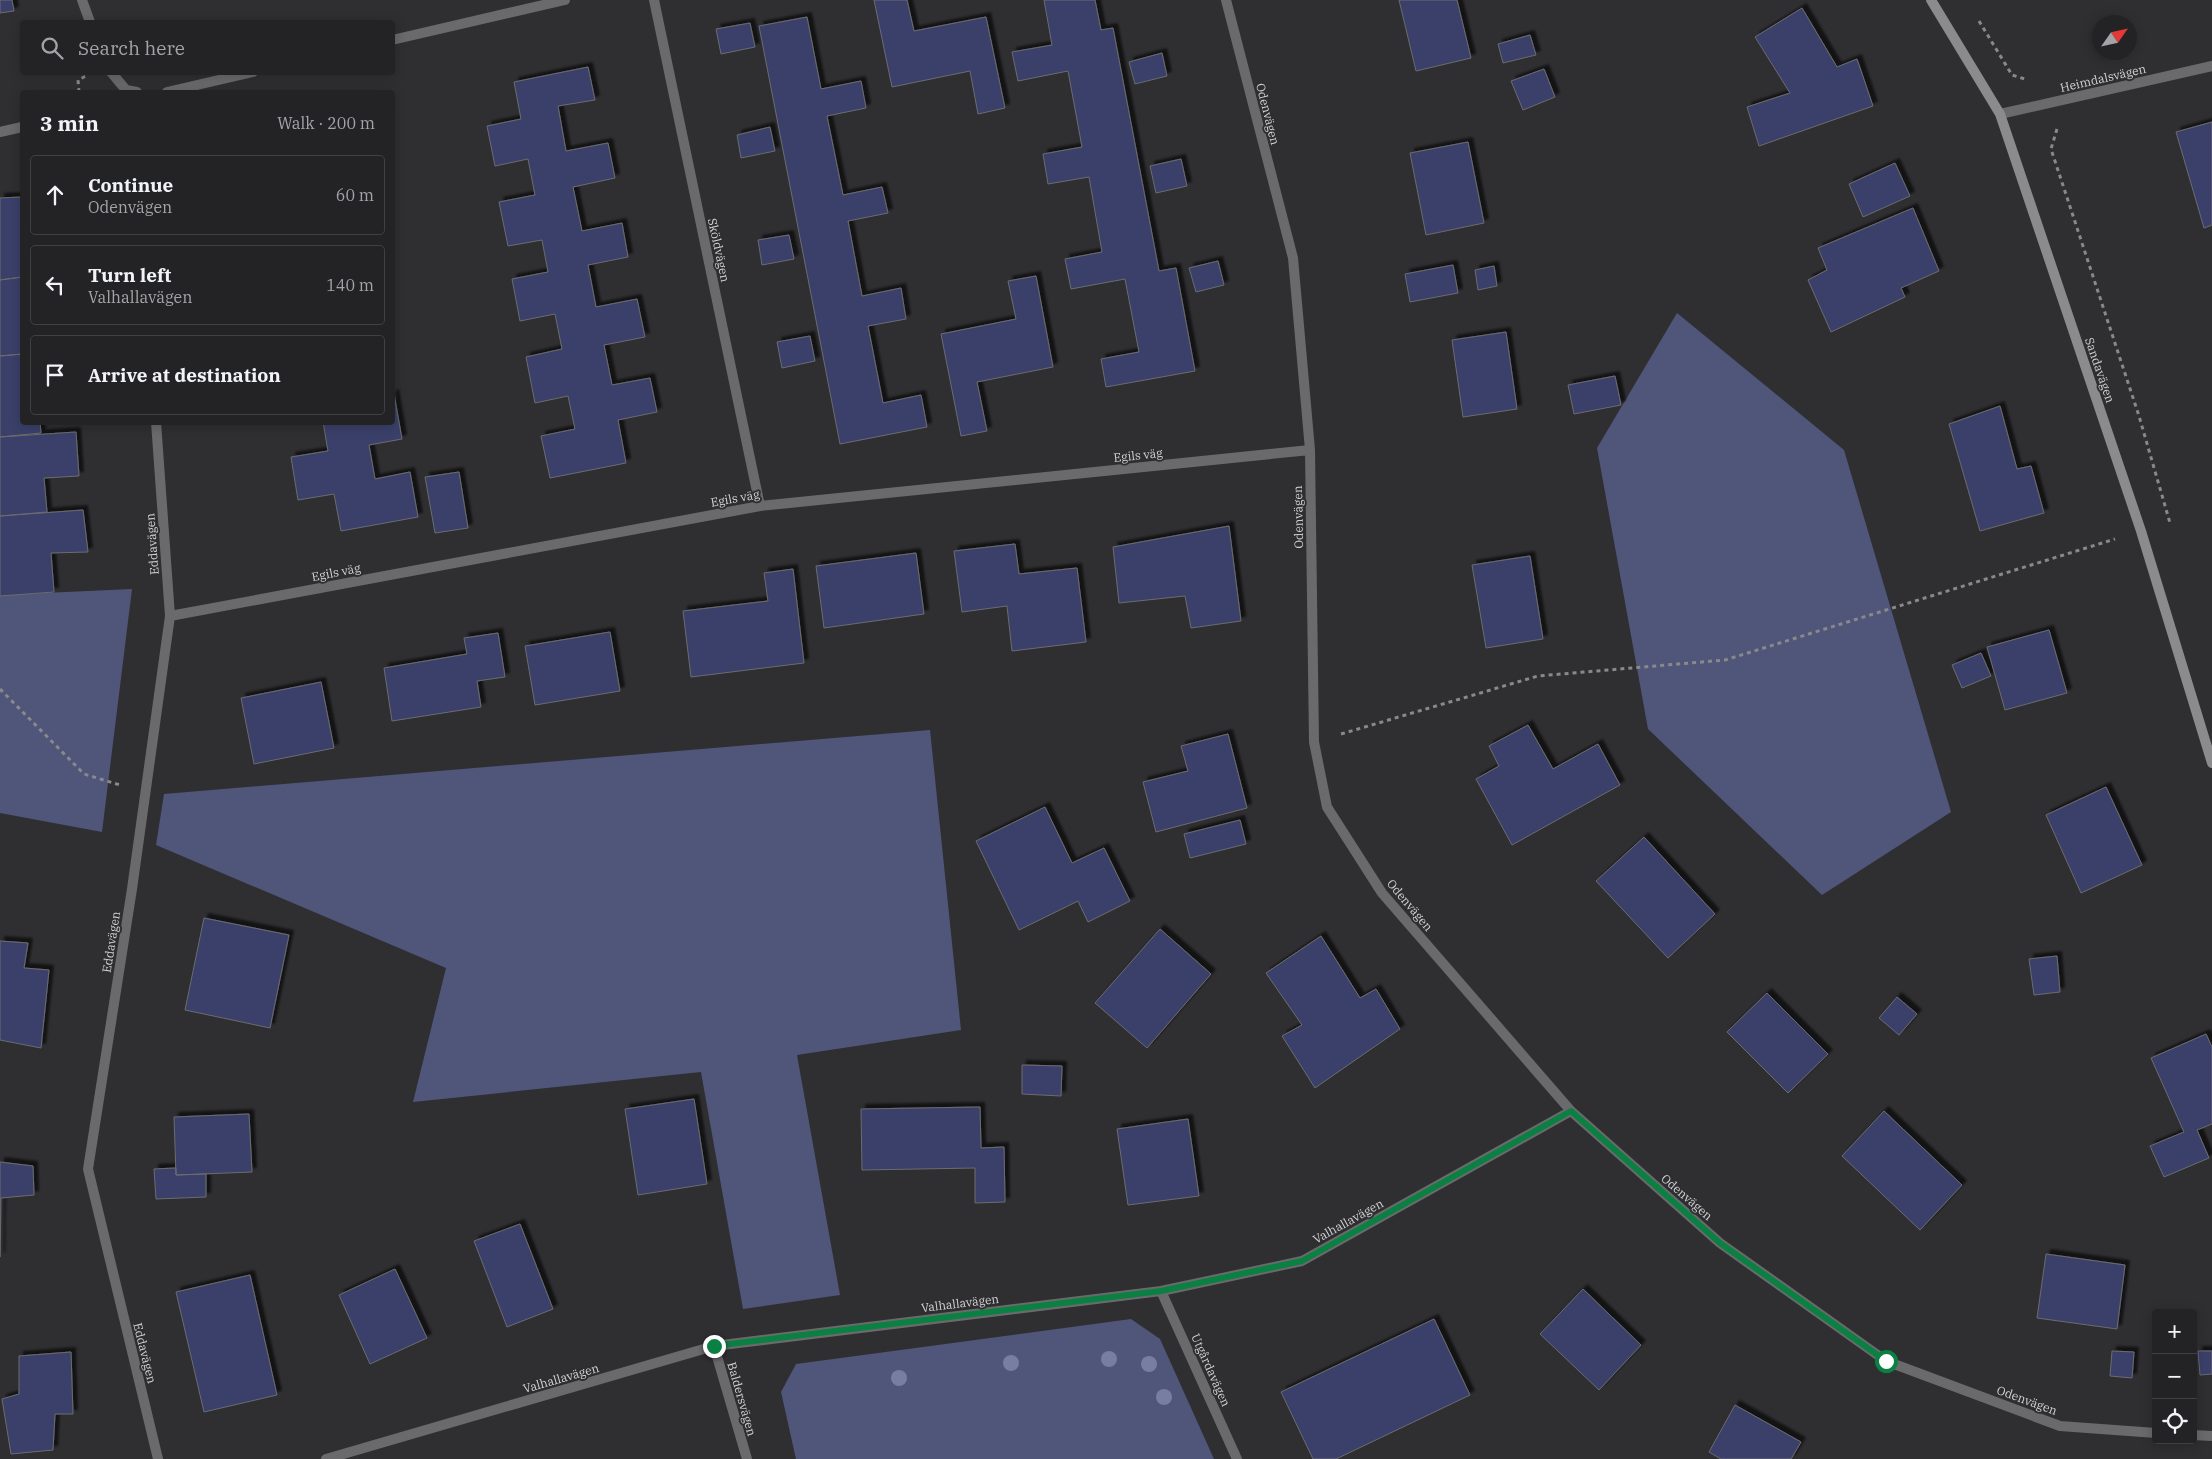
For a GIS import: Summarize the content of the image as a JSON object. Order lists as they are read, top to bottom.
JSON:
{
  "streets": {
    "street": [
      "Heimdalsvägen",
      "Odenvägen",
      "Sköldvägen",
      "Sandavägen",
      "Egils väg",
      "Eddavägen",
      "Valhallavägen",
      "Utgårdavägen",
      "Baldersvägen"
    ]
  },
  "crossings": [
    ["Heimdalsvägen", "Sandavägen"],
    ["Odenvägen", "Egils väg"],
    ["Odenvägen", "Valhallavägen"],
    ["Sköldvägen", "Egils väg"],
    ["Egils väg", "Eddavägen"],
    ["Valhallavägen", "Utgårdavägen"],
    ["Valhallavägen", "Baldersvägen"]
  ],
  "north": "top right",
  "page": {
    "search": "Search here",
    "heading": ["3 min", "Walk · 200 m"],
    "list": [
      ["Continue", "Odenvägen", "60 m"],
      ["Turn left", "Valhallavägen", "140 m"],
      "Arrive at destination"
    ],
    "map_buttons": ["+", "−"]
  }
}
